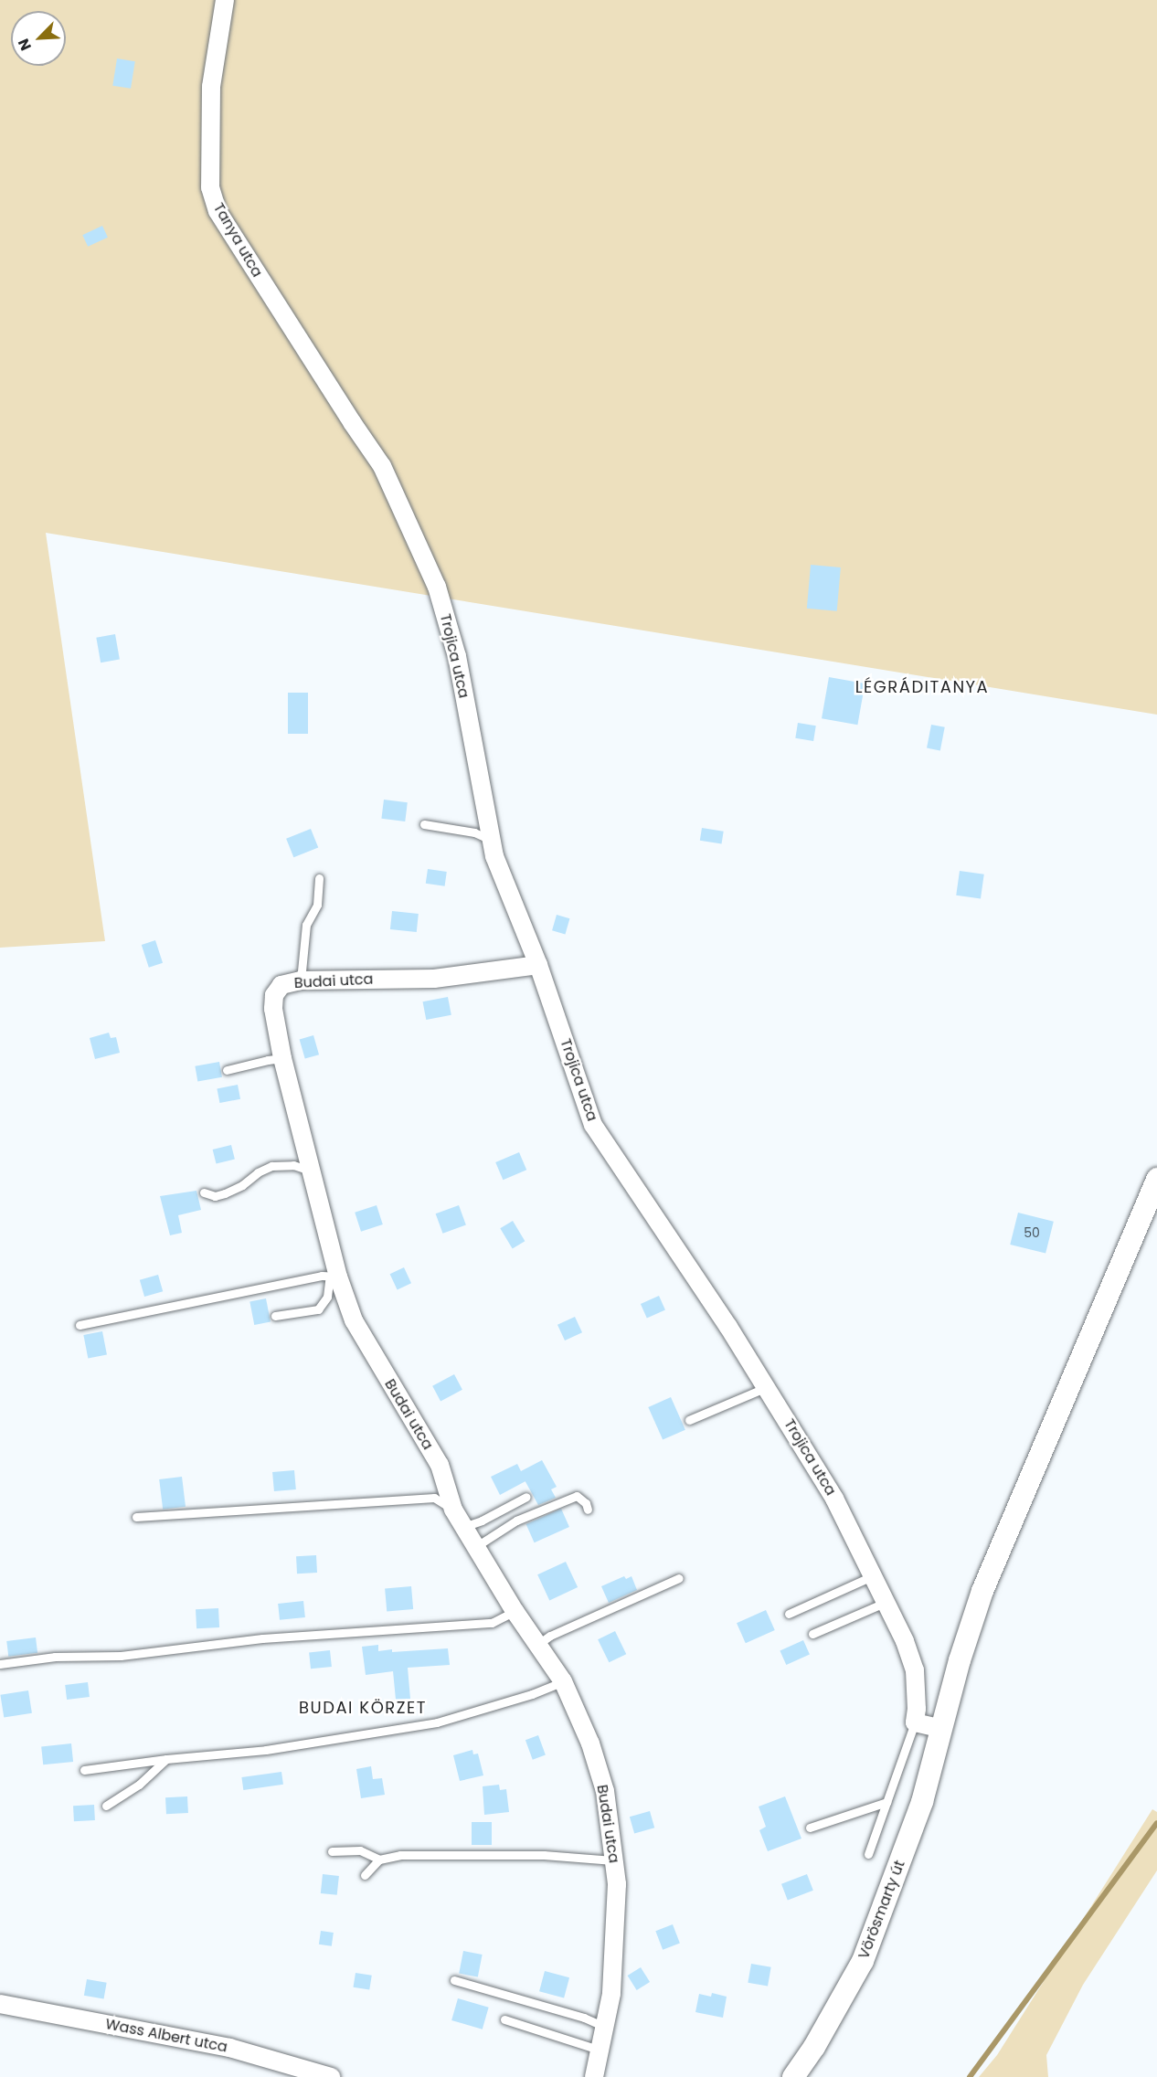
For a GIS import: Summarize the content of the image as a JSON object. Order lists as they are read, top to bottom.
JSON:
{
  "streets": {
    "street": [
      "Tanya utca",
      "Trojica utca",
      "Budai utca",
      "Vörösmarty út",
      "Wass Albert utca"
    ]
  },
  "crossings": [
    ["Tanya utca", "Trojica utca"],
    ["Trojica utca", "Budai utca"]
  ],
  "districts": ["LÉGRÁDITANYA", "BUDAI KÖRZET"],
  "house_numbers": ["50"],
  "north": "bottom left"
}
